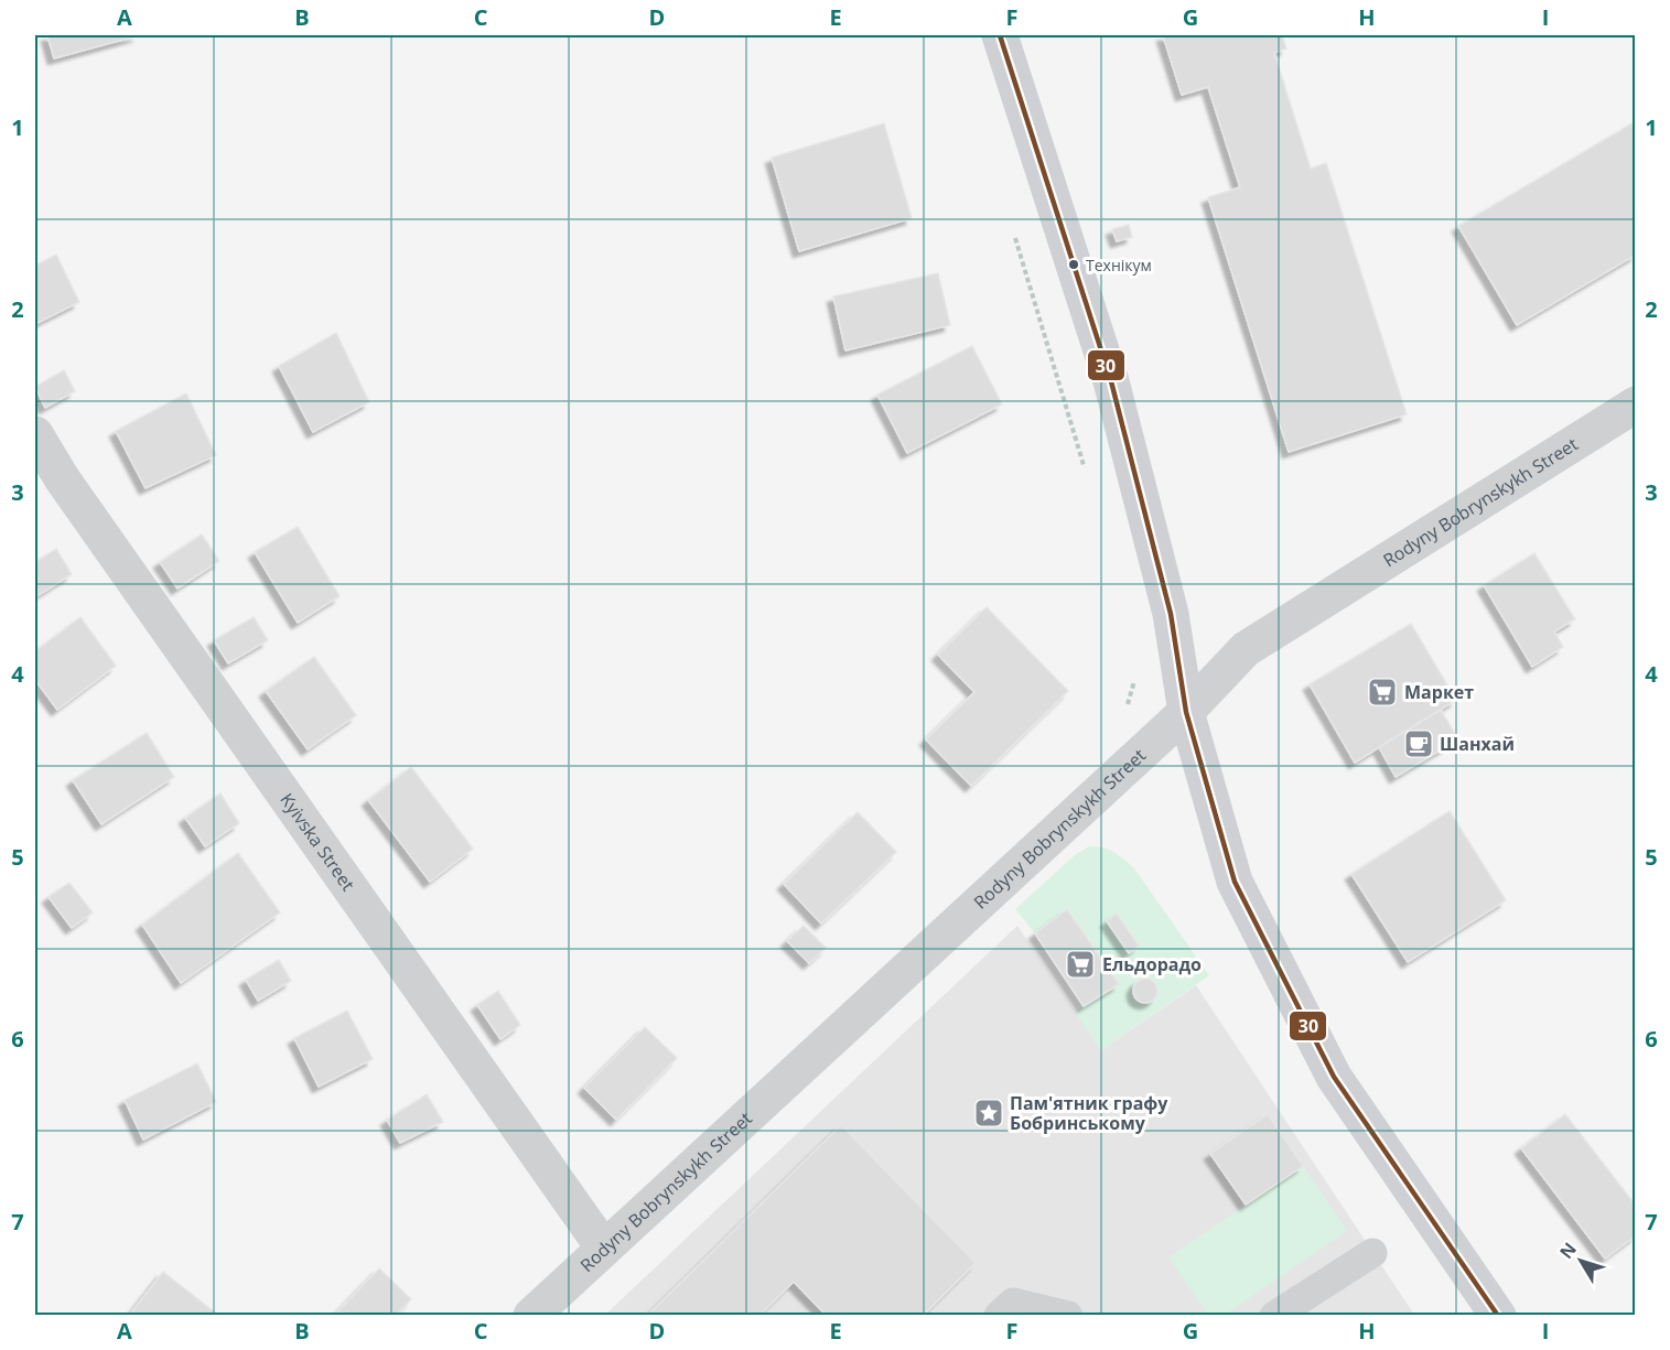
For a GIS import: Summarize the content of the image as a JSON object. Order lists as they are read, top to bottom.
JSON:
{
  "streets": {
    "street": ["Rodyny Bobrynskykh Street", "Kyivska Street"]
  },
  "crossings": [
    ["Rodyny Bobrynskykh Street", "Kyivska Street"]
  ],
  "places": {
    "other": ["Технікум"],
    "supermarket": ["Маркет", "Ельдорадо"],
    "cafe": ["Шанхай"],
    "place": ["Пам'ятник графу Бобринському"]
  },
  "lines": ["transit line 30"],
  "north": "top left",
  "grid": {
    "columns": [
      "A",
      "B",
      "C",
      "D",
      "E",
      "F",
      "G",
      "H",
      "I"
    ],
    "rows": [
      "1",
      "2",
      "3",
      "4",
      "5",
      "6",
      "7"
    ]
  }
}
